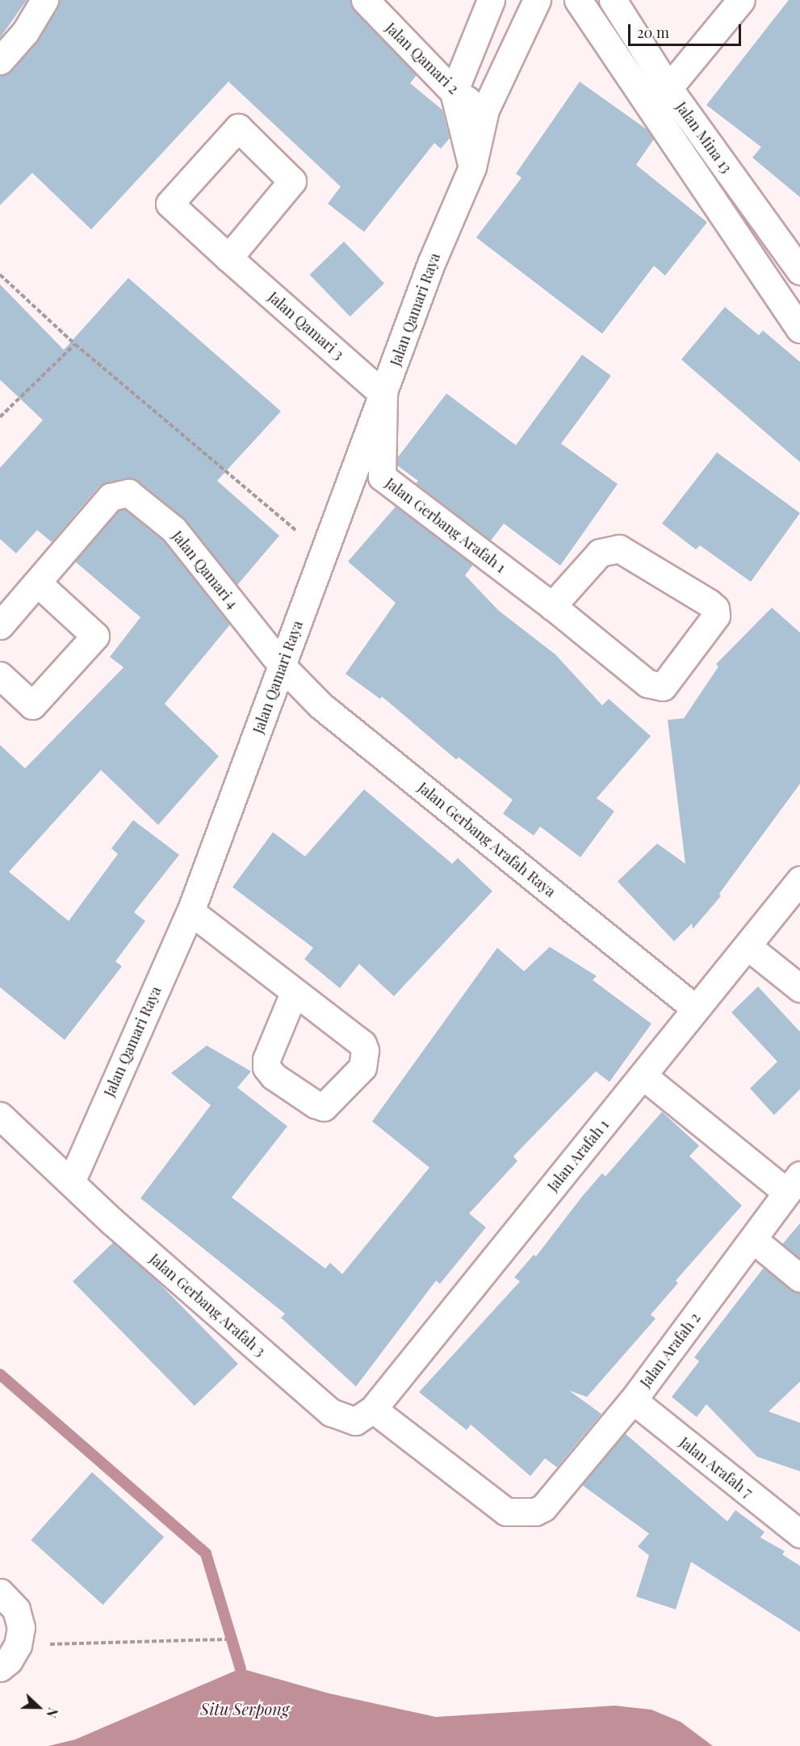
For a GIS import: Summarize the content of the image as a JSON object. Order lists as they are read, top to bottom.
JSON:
{
  "streets": {
    "street": [
      "Jalan Qamari 2",
      "Jalan Mina 13",
      "Jalan Qamari Raya",
      "Jalan Qamari 3",
      "Jalan Gerbang Arafah 1",
      "Jalan Qamari 4",
      "Jalan Gerbang Arafah Raya",
      "Jalan Arafah 1",
      "Jalan Gerbang Arafah 3",
      "Jalan Arafah 2",
      "Jalan Arafah 7"
    ]
  },
  "crossings": [
    ["Jalan Qamari 2", "Jalan Qamari Raya"],
    ["Jalan Qamari Raya", "Jalan Qamari 3"],
    ["Jalan Qamari Raya", "Jalan Gerbang Arafah 1"],
    ["Jalan Qamari Raya", "Jalan Qamari 4"],
    ["Jalan Qamari Raya", "Jalan Gerbang Arafah Raya"],
    ["Jalan Qamari Raya", "Jalan Gerbang Arafah 3"],
    ["Jalan Qamari 3", "Jalan Gerbang Arafah 1"],
    ["Jalan Qamari 4", "Jalan Gerbang Arafah Raya"],
    ["Jalan Gerbang Arafah Raya", "Jalan Arafah 1"],
    ["Jalan Arafah 1", "Jalan Gerbang Arafah 3"],
    ["Jalan Arafah 1", "Jalan Arafah 2"],
    ["Jalan Arafah 2", "Jalan Arafah 7"]
  ],
  "water": ["Situ Serpong"],
  "scale_bar": "20 m",
  "north": "right"
}
